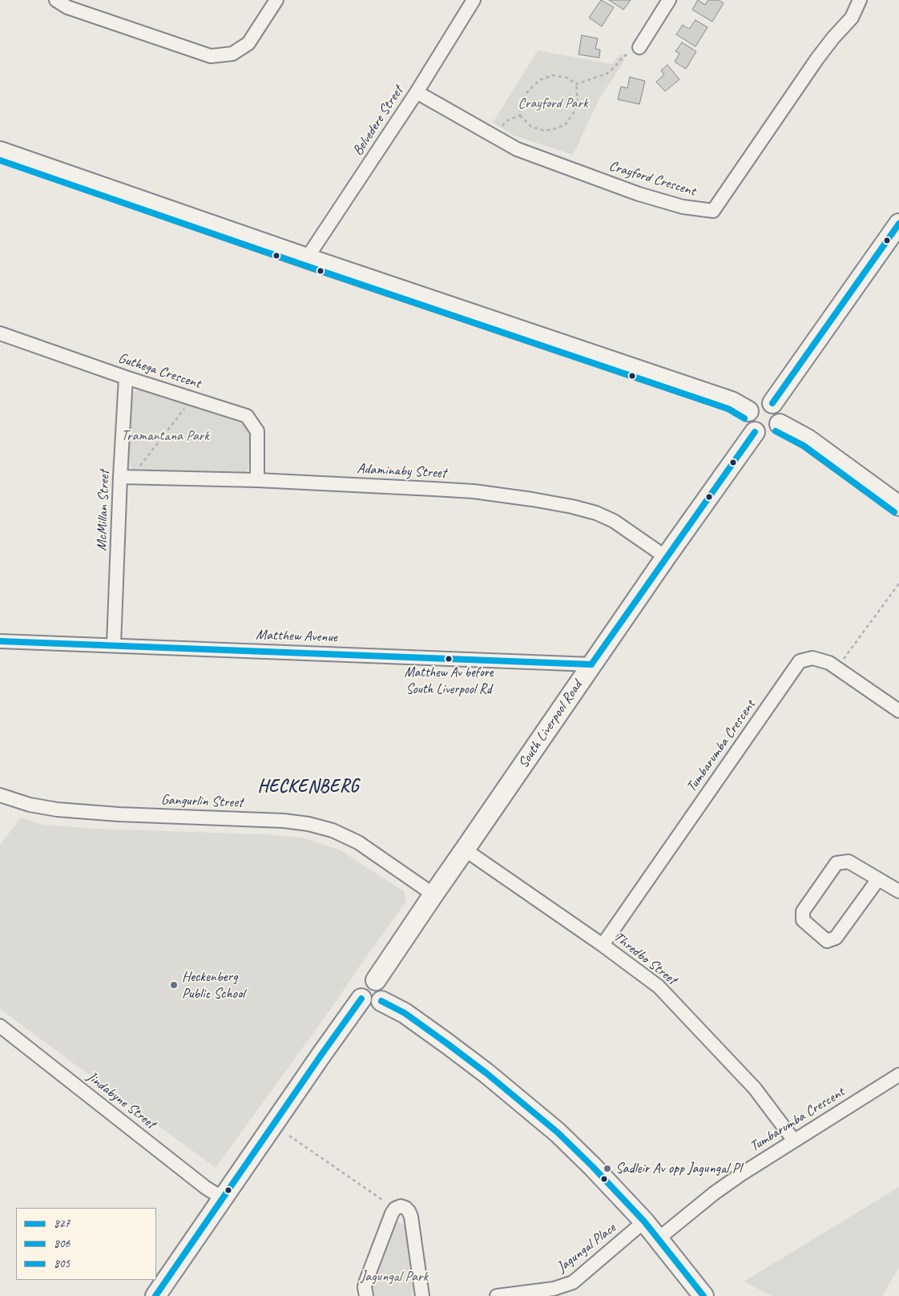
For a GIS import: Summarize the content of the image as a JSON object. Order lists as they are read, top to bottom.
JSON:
{
  "streets": {
    "main road": ["South Liverpool Road"],
    "street": [
      "Belvedere Street",
      "Crayford Crescent",
      "Guthega Crescent",
      "Adaminaby Street",
      "McMillan Street",
      "Matthew Avenue",
      "Tumbarumba Crescent",
      "Gangurlin Street",
      "Thredbo Street",
      "Jindabyne Street",
      "Jagungal Place"
    ]
  },
  "crossings": [
    ["Belvedere Street", "Crayford Crescent"],
    ["Guthega Crescent", "Adaminaby Street"],
    ["Guthega Crescent", "McMillan Street"],
    ["Adaminaby Street", "McMillan Street"],
    ["Adaminaby Street", "South Liverpool Road"],
    ["McMillan Street", "Matthew Avenue"],
    ["Matthew Avenue", "South Liverpool Road"],
    ["South Liverpool Road", "Gangurlin Street"],
    ["South Liverpool Road", "Thredbo Street"],
    ["Tumbarumba Crescent", "Thredbo Street"]
  ],
  "districts": ["HECKENBERG"],
  "parks": ["Crayford Park", "Tramantana Park", "Jagungal Park"],
  "places": ["Matthew Av before South Liverpool Rd", "Heckenberg Public School", "Sadleir Av opp Jagungal Pl"],
  "lines": ["transit line 806", "transit line 827", "transit line 805"],
  "legend": ["827", "806", "805"]
}
